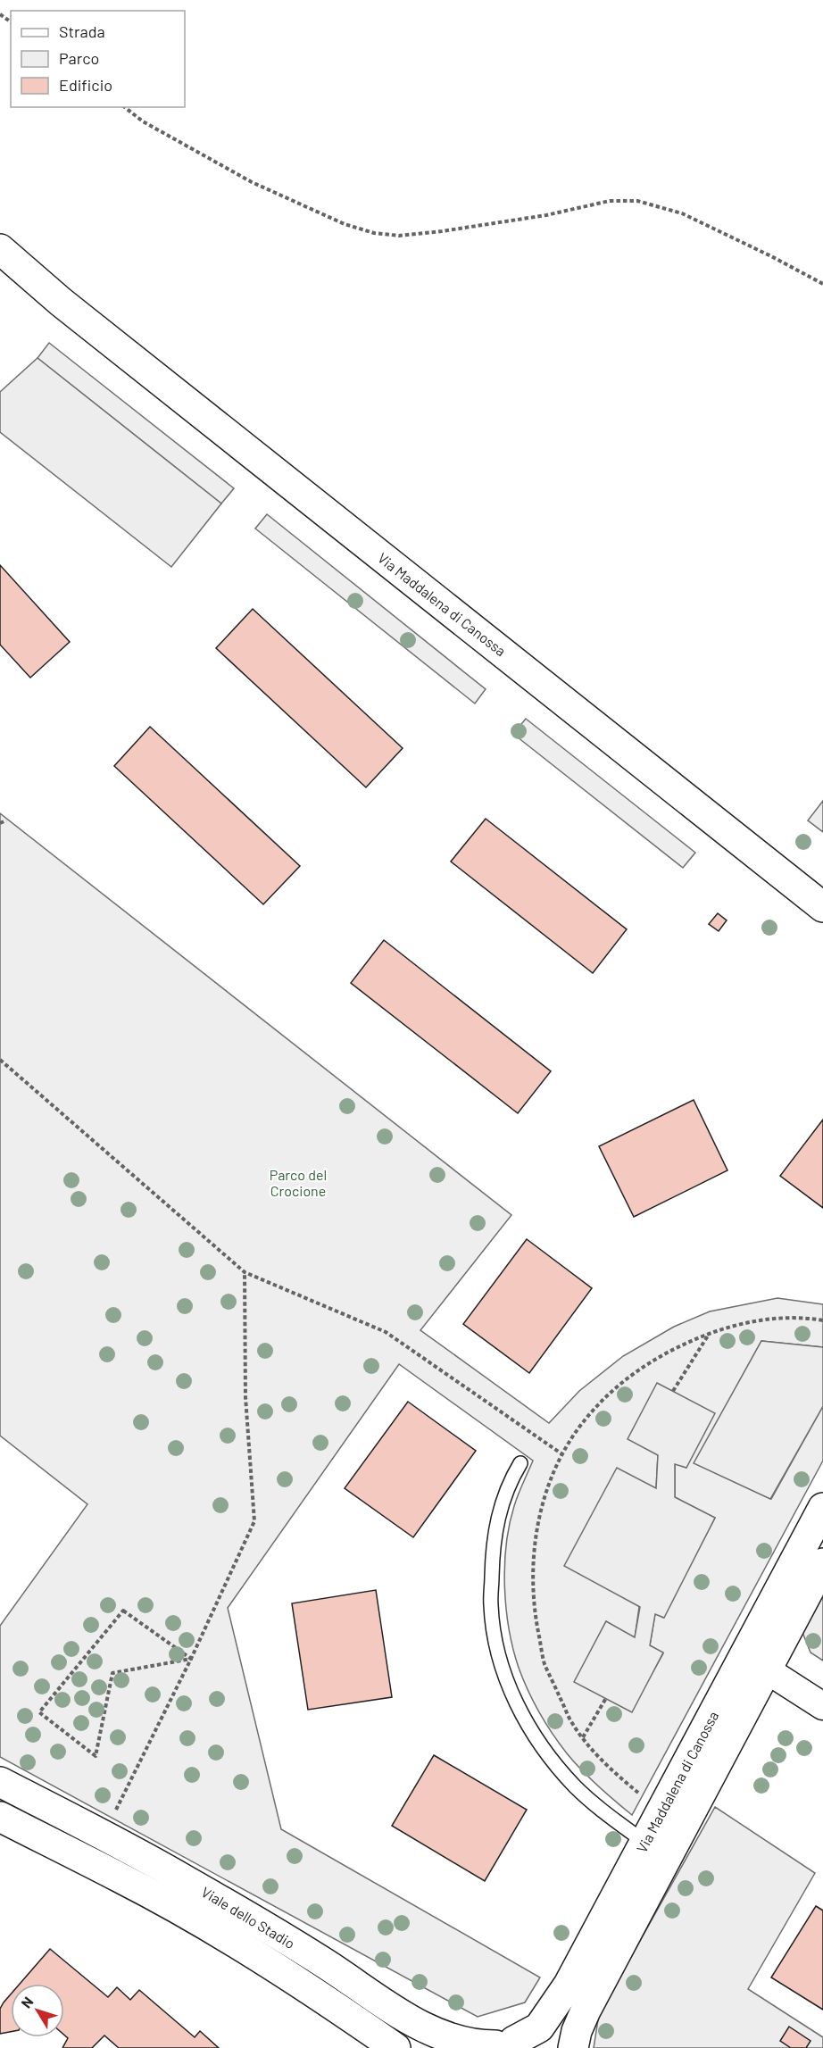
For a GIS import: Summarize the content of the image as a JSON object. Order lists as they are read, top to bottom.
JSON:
{
  "streets": {
    "street": ["Via Maddalena di Canossa", "Viale dello Stadio"]
  },
  "crossings": [
    ["Via Maddalena di Canossa", "Viale dello Stadio"]
  ],
  "parks": ["Parco del Crocione"],
  "legend": ["Strada", "Parco", "Edificio"],
  "north": "top left"
}
